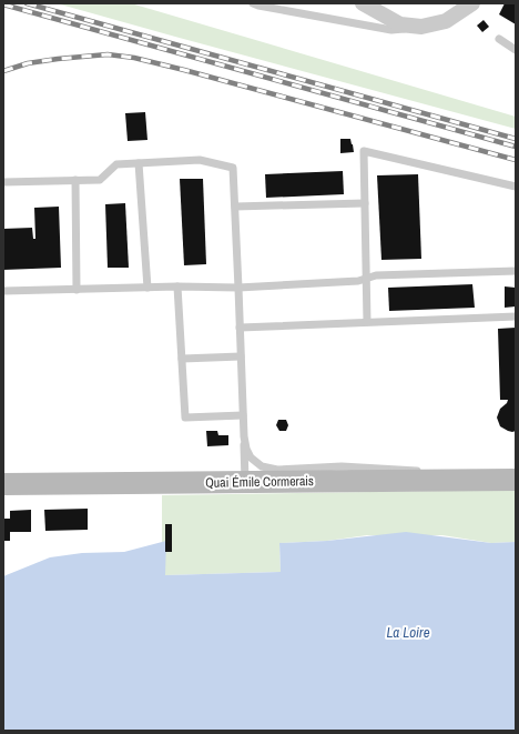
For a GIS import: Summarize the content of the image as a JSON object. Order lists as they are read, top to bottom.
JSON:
{
  "streets": {
    "main road": ["Quai Émile Cormerais"]
  },
  "water": ["La Loire"]
}
